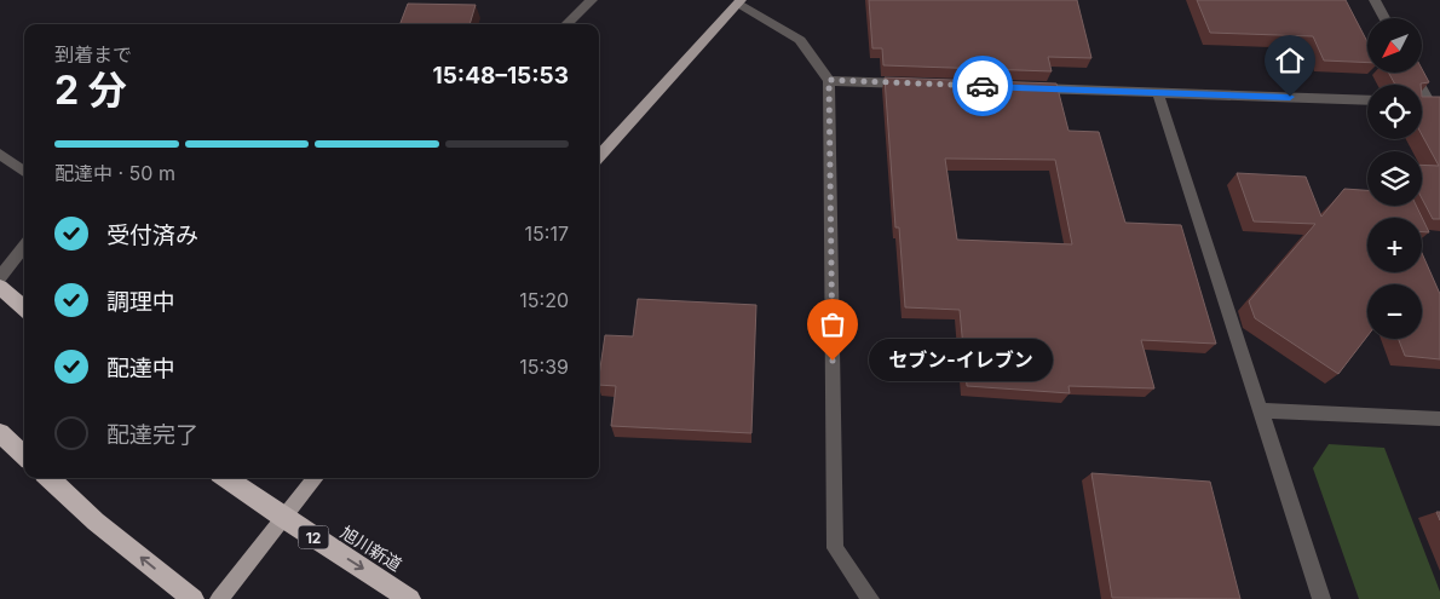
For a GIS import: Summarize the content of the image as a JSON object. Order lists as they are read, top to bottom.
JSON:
{
  "streets": {
    "highway": ["12", "旭川新道"]
  },
  "one_way": ["旭川新道"],
  "places": ["セブン-イレブン"],
  "north": "bottom left",
  "page": {
    "map_buttons": ["+", "−"],
    "heading": ["2 分", "到着まで", "15:48–15:53"],
    "bar": "配達中 · 50 m",
    "list": [
      ["受付済み", "15:17"],
      ["調理中", "15:20"],
      ["配達中", "15:39"],
      "配達完了"
    ],
    "bubble": "セブン-イレブン"
  }
}
